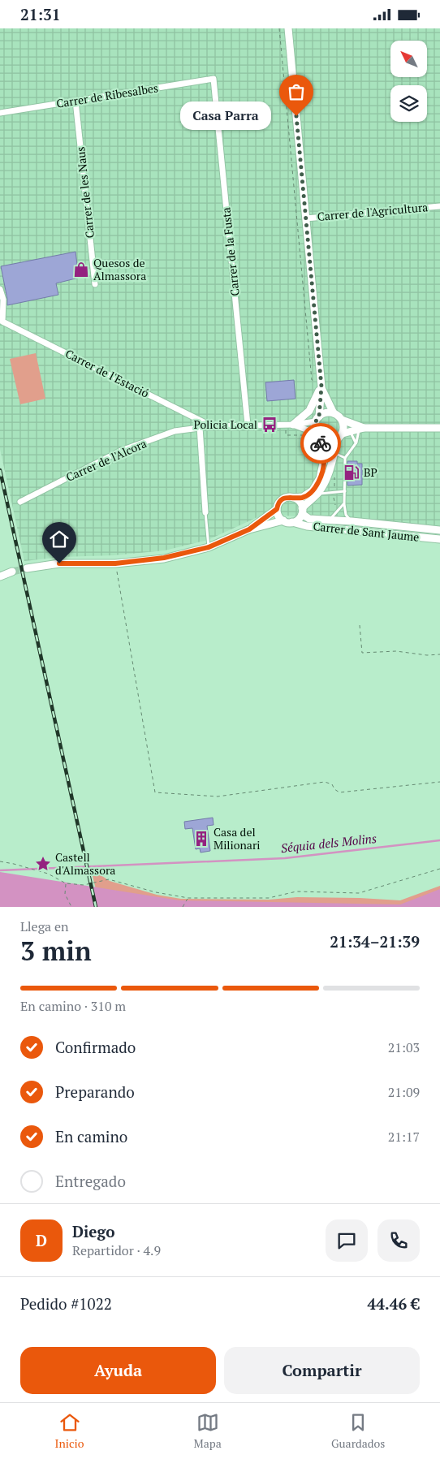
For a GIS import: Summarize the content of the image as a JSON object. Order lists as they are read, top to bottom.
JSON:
{
  "streets": {
    "street": [
      "Carrer de Ribesalbes",
      "Carrer de les Naus",
      "Carrer de l'Agricultura",
      "Carrer de la Fusta",
      "Carrer de l'Estació",
      "Carrer de l'Alcora",
      "Carrer de Sant Jaume"
    ]
  },
  "crossings": [
    ["Carrer de Ribesalbes", "Carrer de les Naus"],
    ["Carrer de Ribesalbes", "Carrer de la Fusta"],
    ["Carrer de la Fusta", "Carrer de l'Alcora"],
    ["Carrer de l'Estació", "Carrer de l'Alcora"]
  ],
  "water": ["Séquia dels Molins"],
  "places": {
    "other": ["Casa Parra"],
    "shop": ["Quesos de Almassora"],
    "bus stop": ["Policia Local"],
    "fuel station": ["BP"],
    "building": ["Casa del Milionari"],
    "place": ["Castell d'Almassora"]
  },
  "north": "top left",
  "page": {
    "status": "21:31",
    "bubble": "Casa Parra",
    "heading": ["3 min", "Llega en", "21:34–21:39"],
    "panel": [
      "Diego",
      "Repartidor · 4.9",
      "Pedido #1022",
      "44.46 €"
    ],
    "bar": "En camino · 310 m",
    "list": [
      ["Confirmado", "21:03"],
      ["Preparando", "21:09"],
      ["En camino", "21:17"],
      "Entregado"
    ],
    "round": "D",
    "buttons": ["Ayuda", "Compartir"],
    "tabs": ["Inicio", "Mapa", "Guardados"]
  }
}
